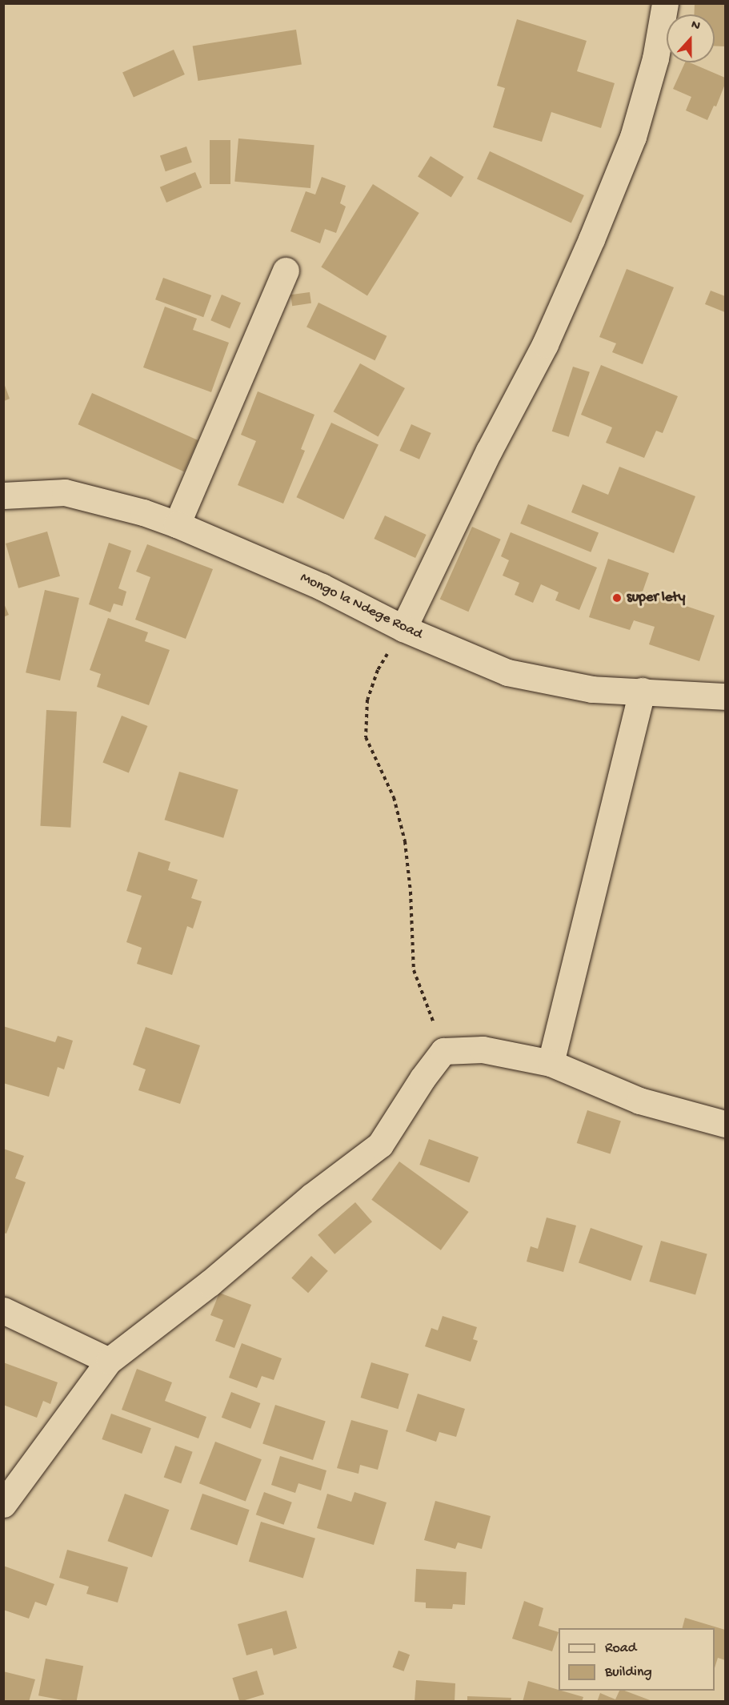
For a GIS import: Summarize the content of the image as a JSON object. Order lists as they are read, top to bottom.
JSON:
{
  "streets": {
    "street": ["Mongo la Ndege Road"]
  },
  "places": ["super lety"],
  "legend": ["Road", "Building"],
  "north": "top"
}
